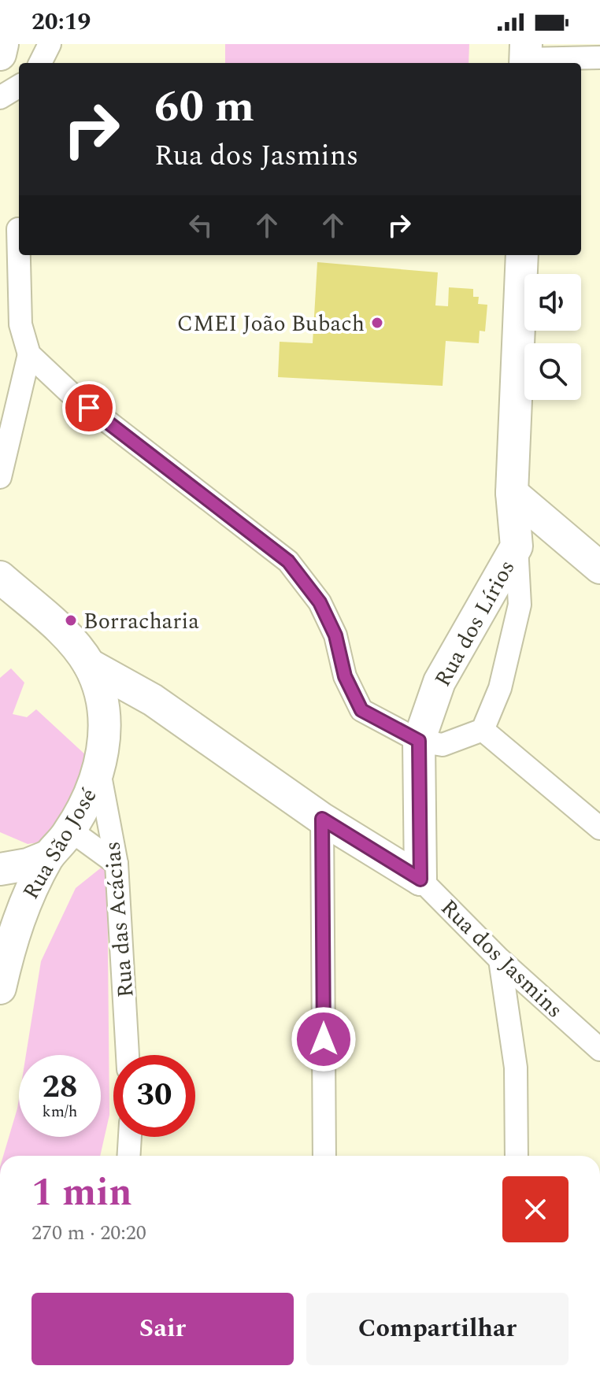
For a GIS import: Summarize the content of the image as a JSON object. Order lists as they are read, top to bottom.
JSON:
{
  "streets": {
    "street": [
      "Rua dos Lírios",
      "Rua São José",
      "Rua das Acácias",
      "Rua dos Jasmins"
    ]
  },
  "crossings": [
    ["Rua dos Lírios", "Rua dos Jasmins"],
    ["Rua São José", "Rua das Acácias"]
  ],
  "places": ["CMEI João Bubach", "Borracharia"],
  "page": {
    "status": "20:19",
    "turn": ["60 m", "Rua dos Jasmins"],
    "speed": "28 km/h",
    "limit": "30",
    "heading": ["1 min", "270 m · 20:20"],
    "buttons": ["Sair", "Compartilhar"]
  }
}
